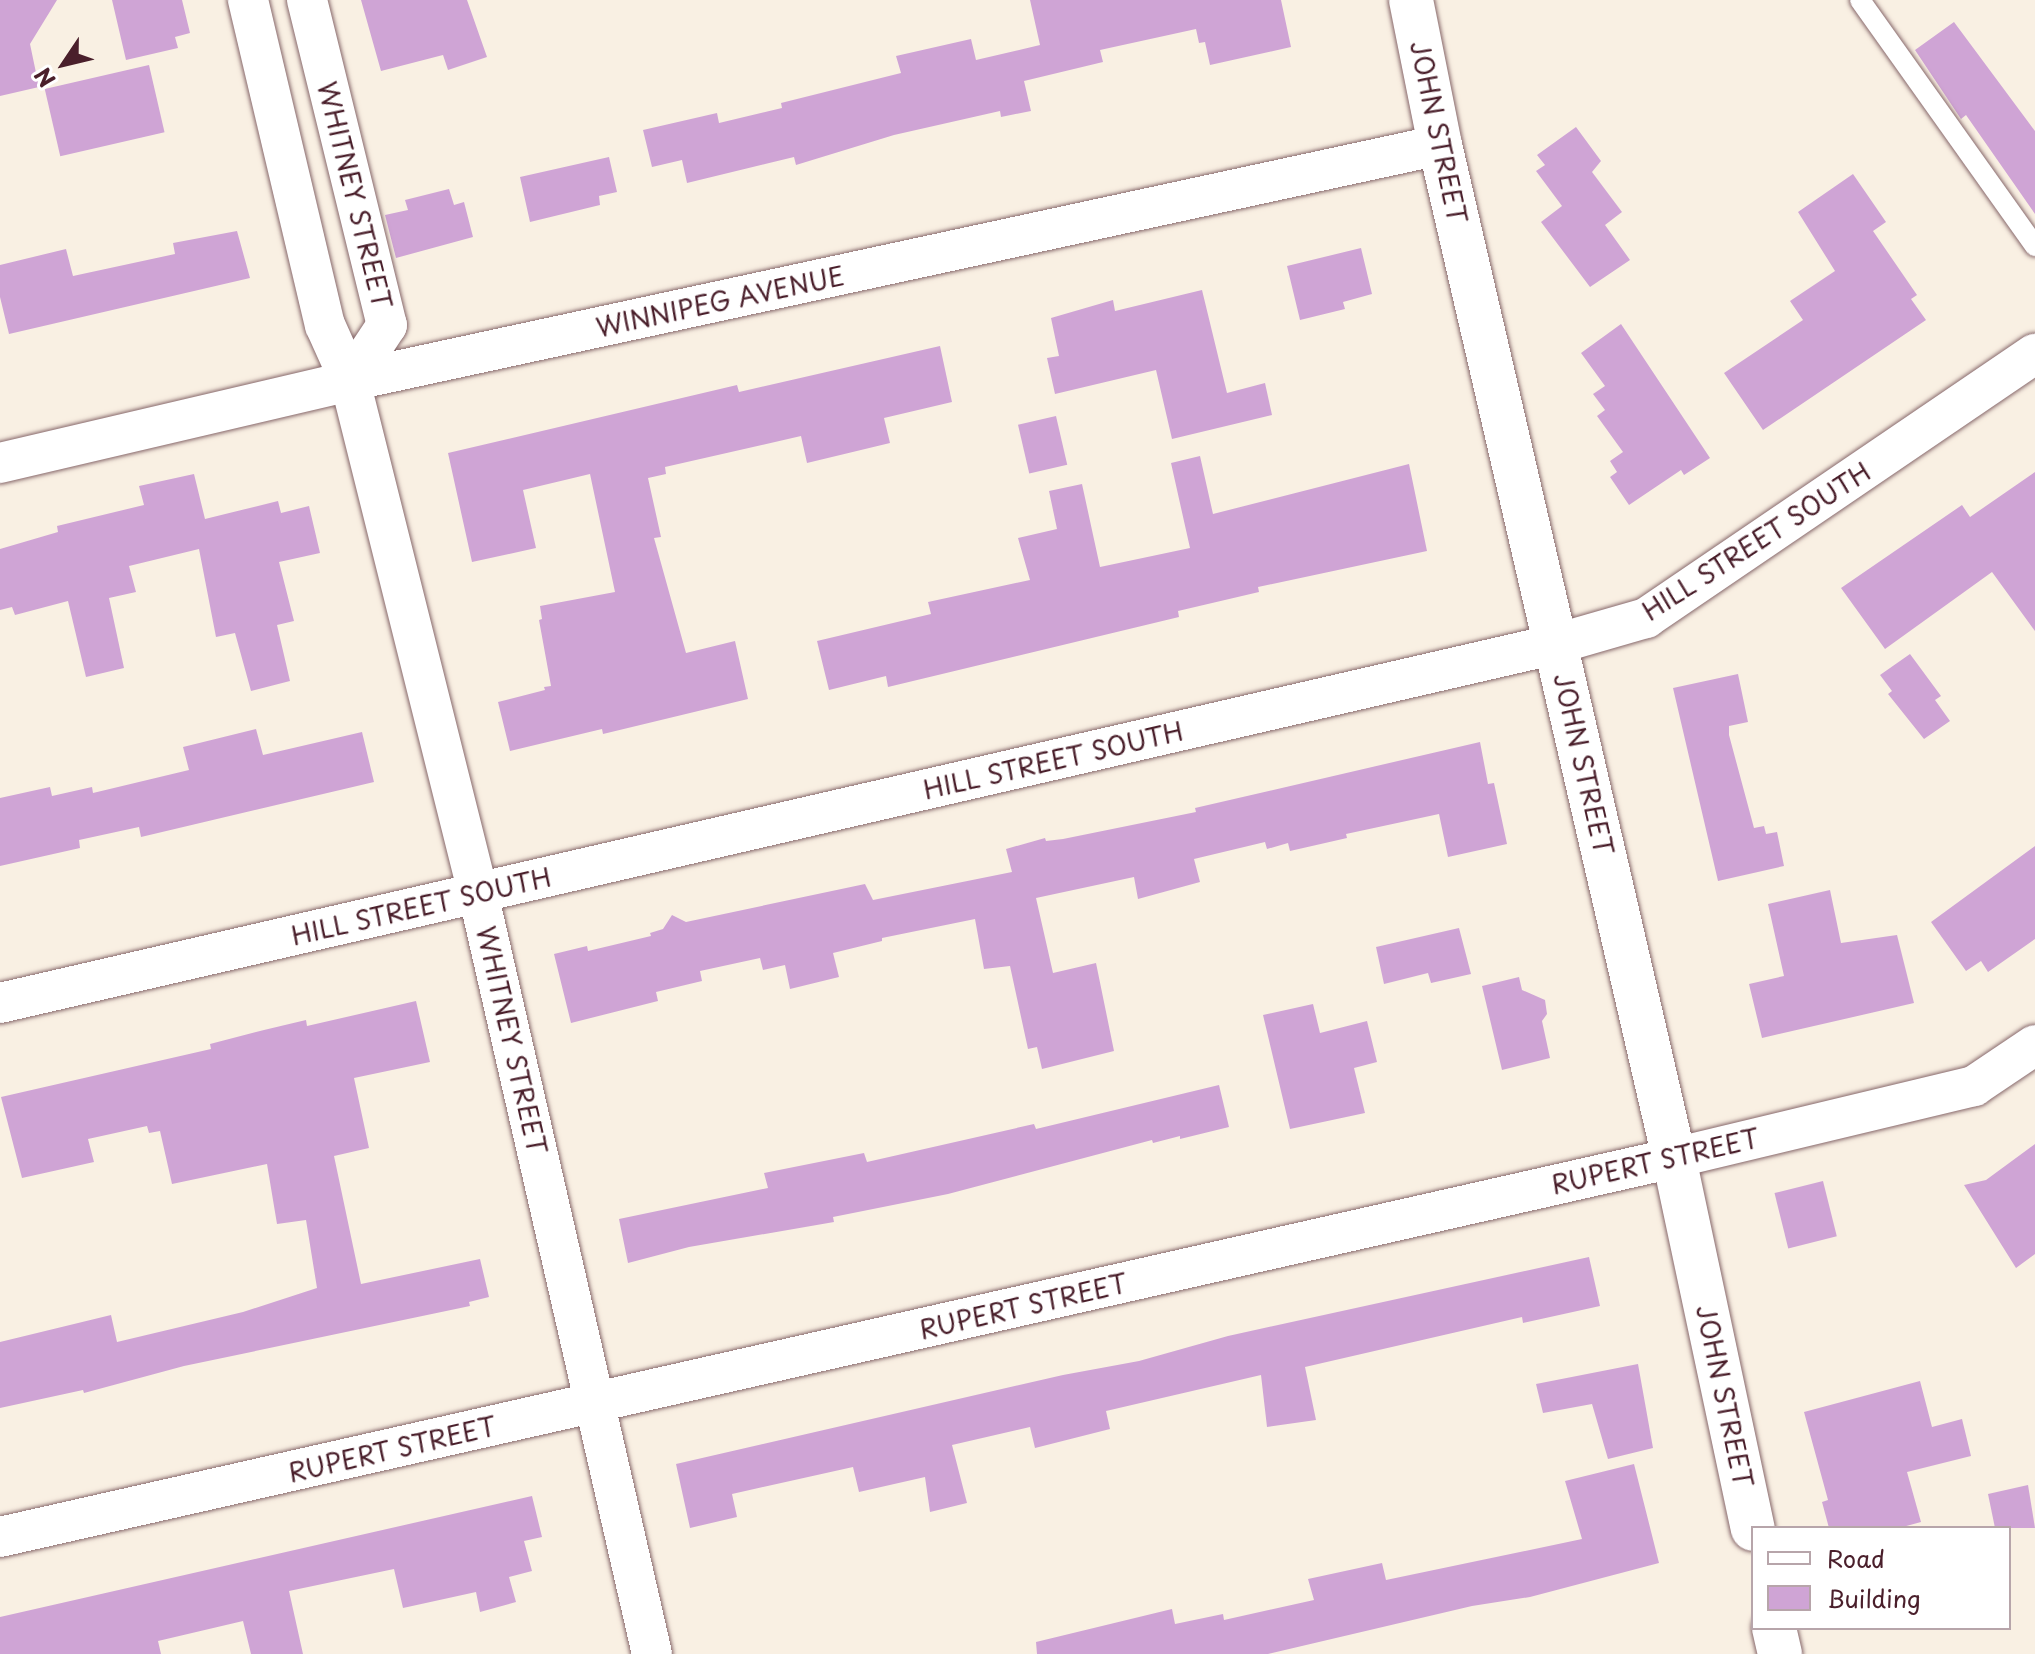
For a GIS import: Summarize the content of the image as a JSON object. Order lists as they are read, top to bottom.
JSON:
{
  "streets": {
    "street": [
      "JOHN STREET",
      "WHITNEY STREET",
      "WINNIPEG AVENUE",
      "HILL STREET SOUTH",
      "RUPERT STREET"
    ]
  },
  "crossings": [
    ["JOHN STREET", "WINNIPEG AVENUE"],
    ["JOHN STREET", "HILL STREET SOUTH"],
    ["JOHN STREET", "RUPERT STREET"],
    ["WHITNEY STREET", "WINNIPEG AVENUE"],
    ["WHITNEY STREET", "HILL STREET SOUTH"],
    ["WHITNEY STREET", "RUPERT STREET"]
  ],
  "legend": ["Road", "Building"],
  "north": "bottom left"
}
